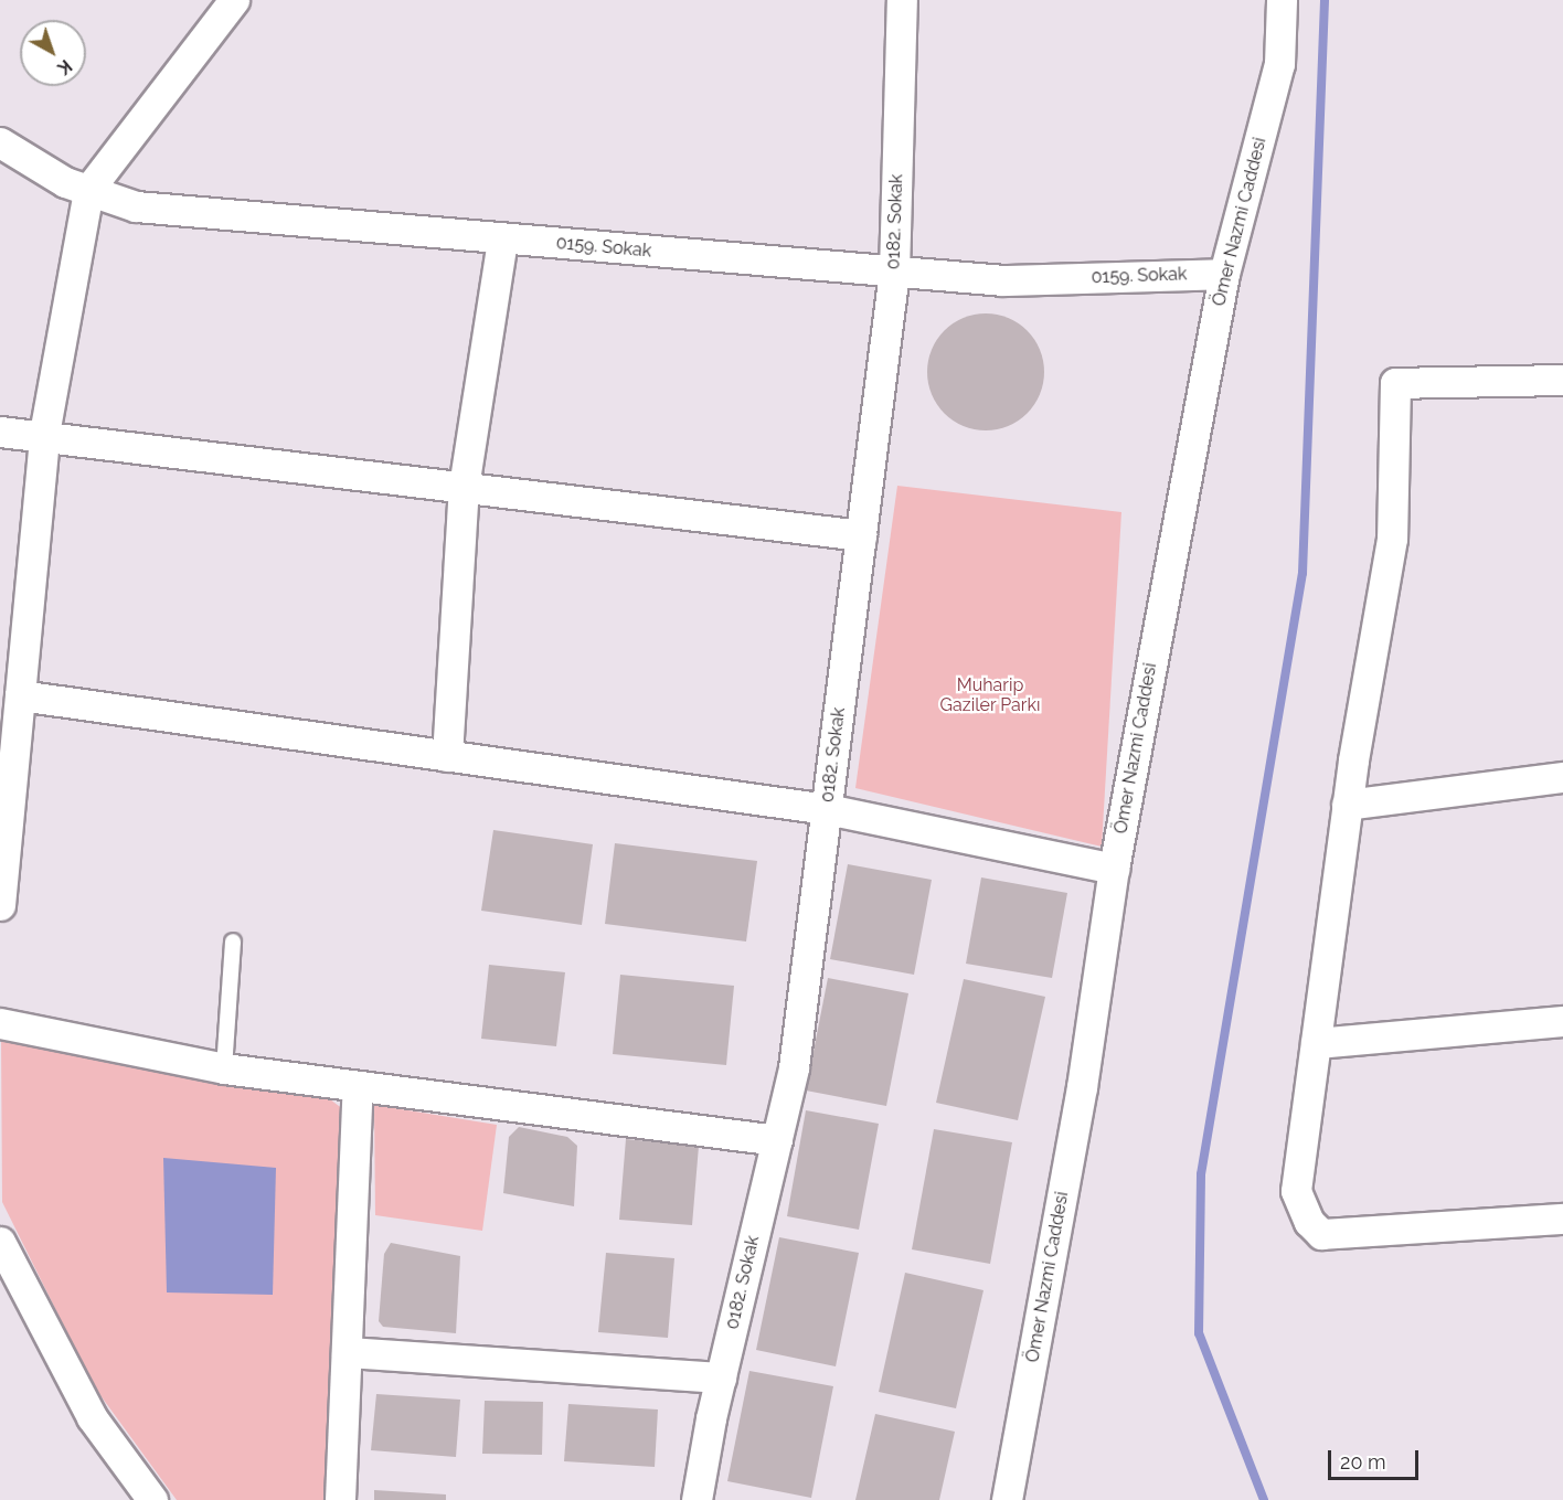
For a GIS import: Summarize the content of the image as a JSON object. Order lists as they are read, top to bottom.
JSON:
{
  "streets": {
    "street": ["0182. Sokak", "Ömer Nazmi Caddesi", "0159. Sokak"]
  },
  "crossings": [
    ["0182. Sokak", "0159. Sokak"],
    ["Ömer Nazmi Caddesi", "0159. Sokak"]
  ],
  "parks": ["Muharip Gaziler Parkı"],
  "scale_bar": "20 m",
  "north": "bottom right"
}
